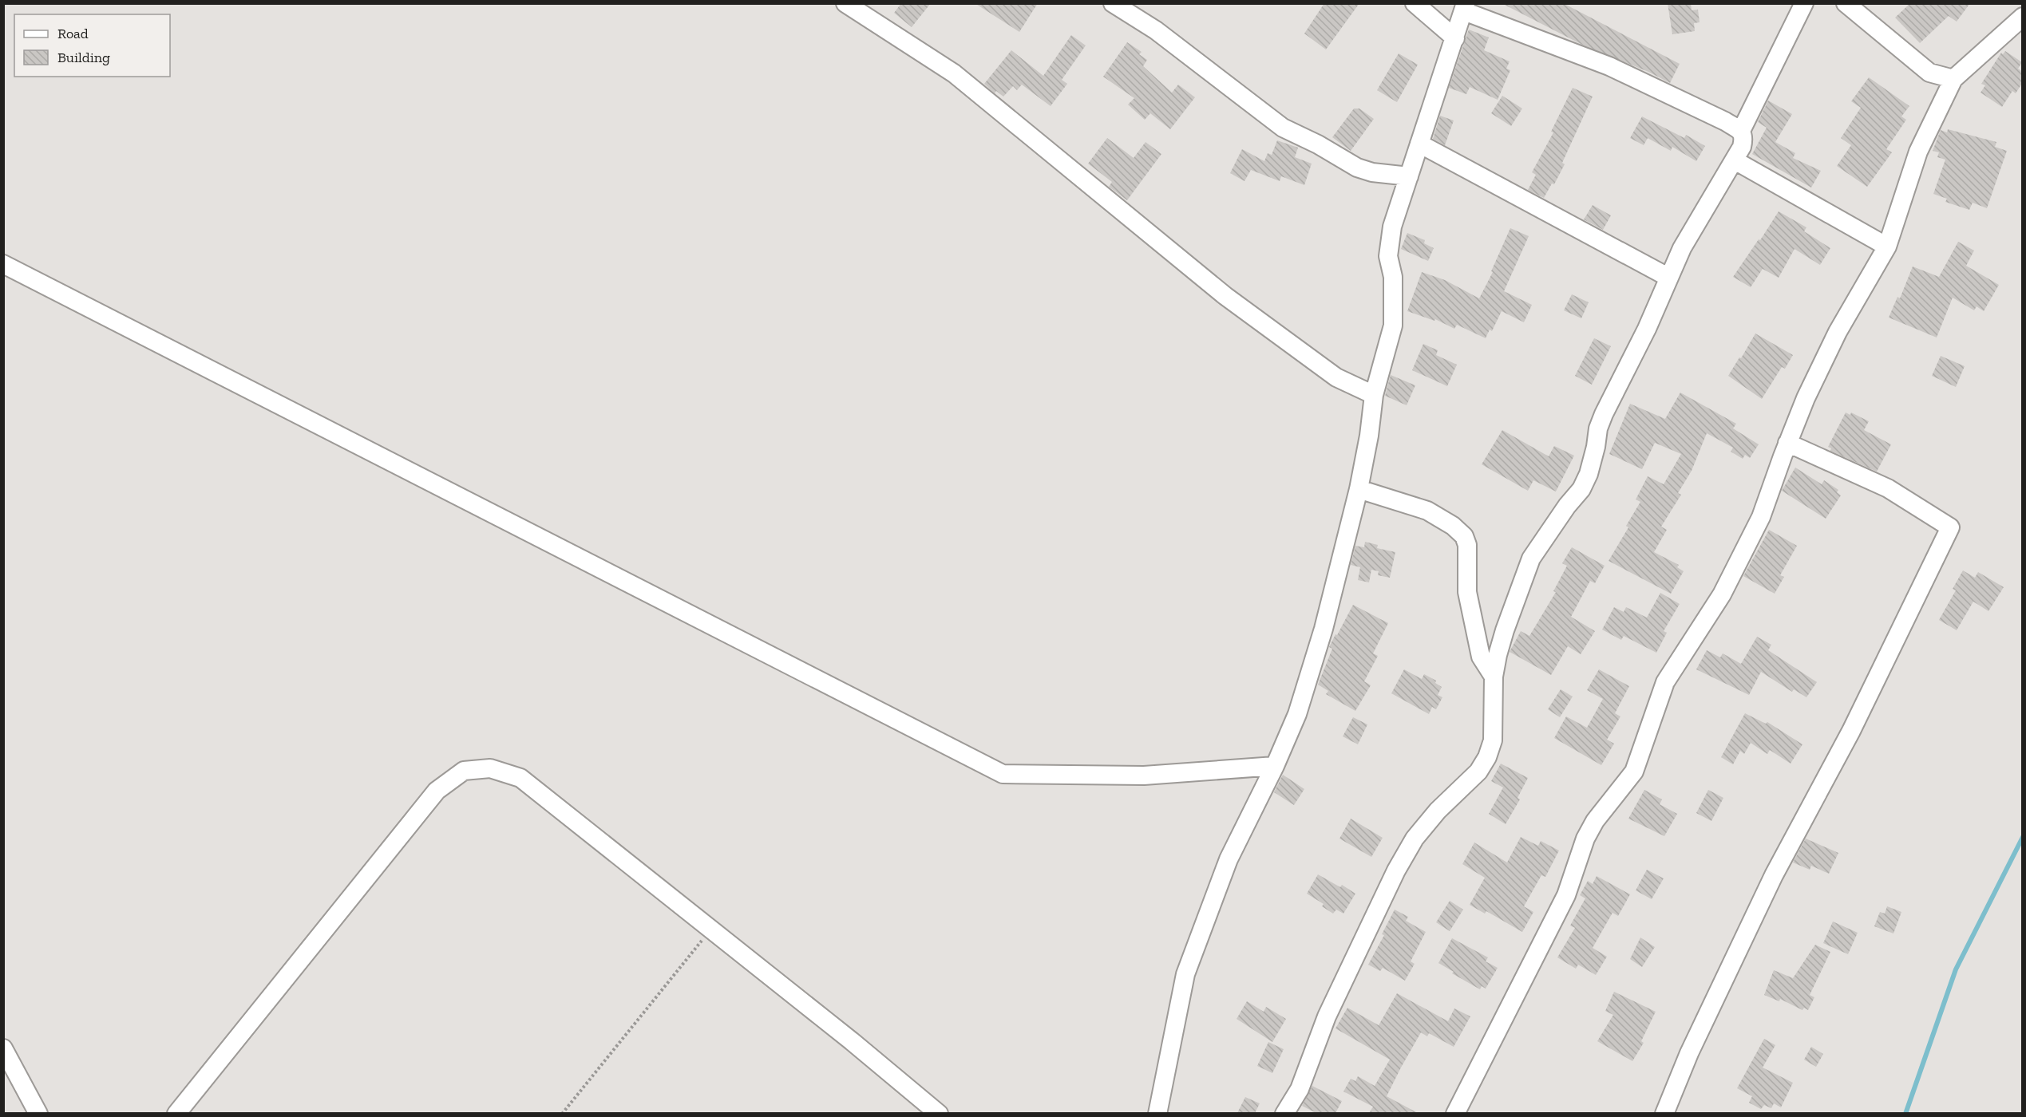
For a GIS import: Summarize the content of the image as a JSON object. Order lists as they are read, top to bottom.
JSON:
{
  "legend": ["Road", "Building"]
}
